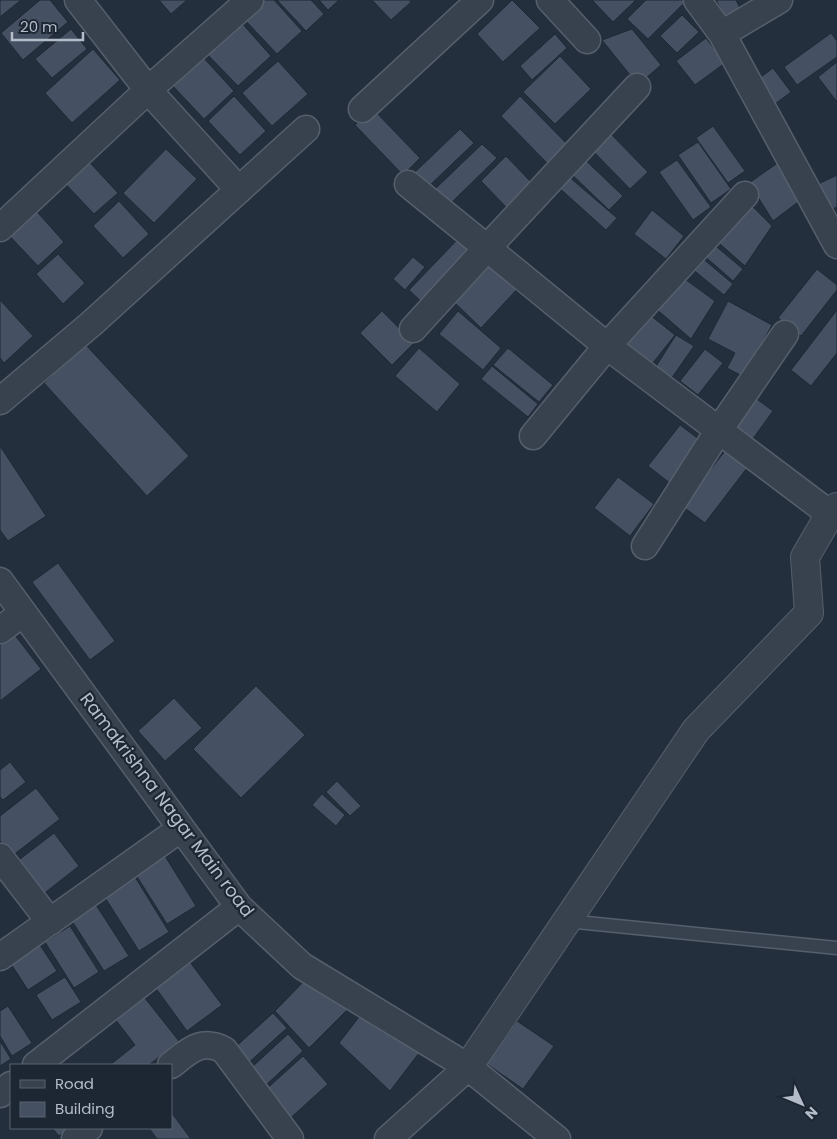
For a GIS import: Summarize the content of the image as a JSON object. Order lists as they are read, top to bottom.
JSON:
{
  "streets": {
    "street": ["Ramakrishna Nagar Main road"]
  },
  "legend": ["Road", "Building"],
  "scale_bar": "20 m",
  "north": "bottom right"
}
